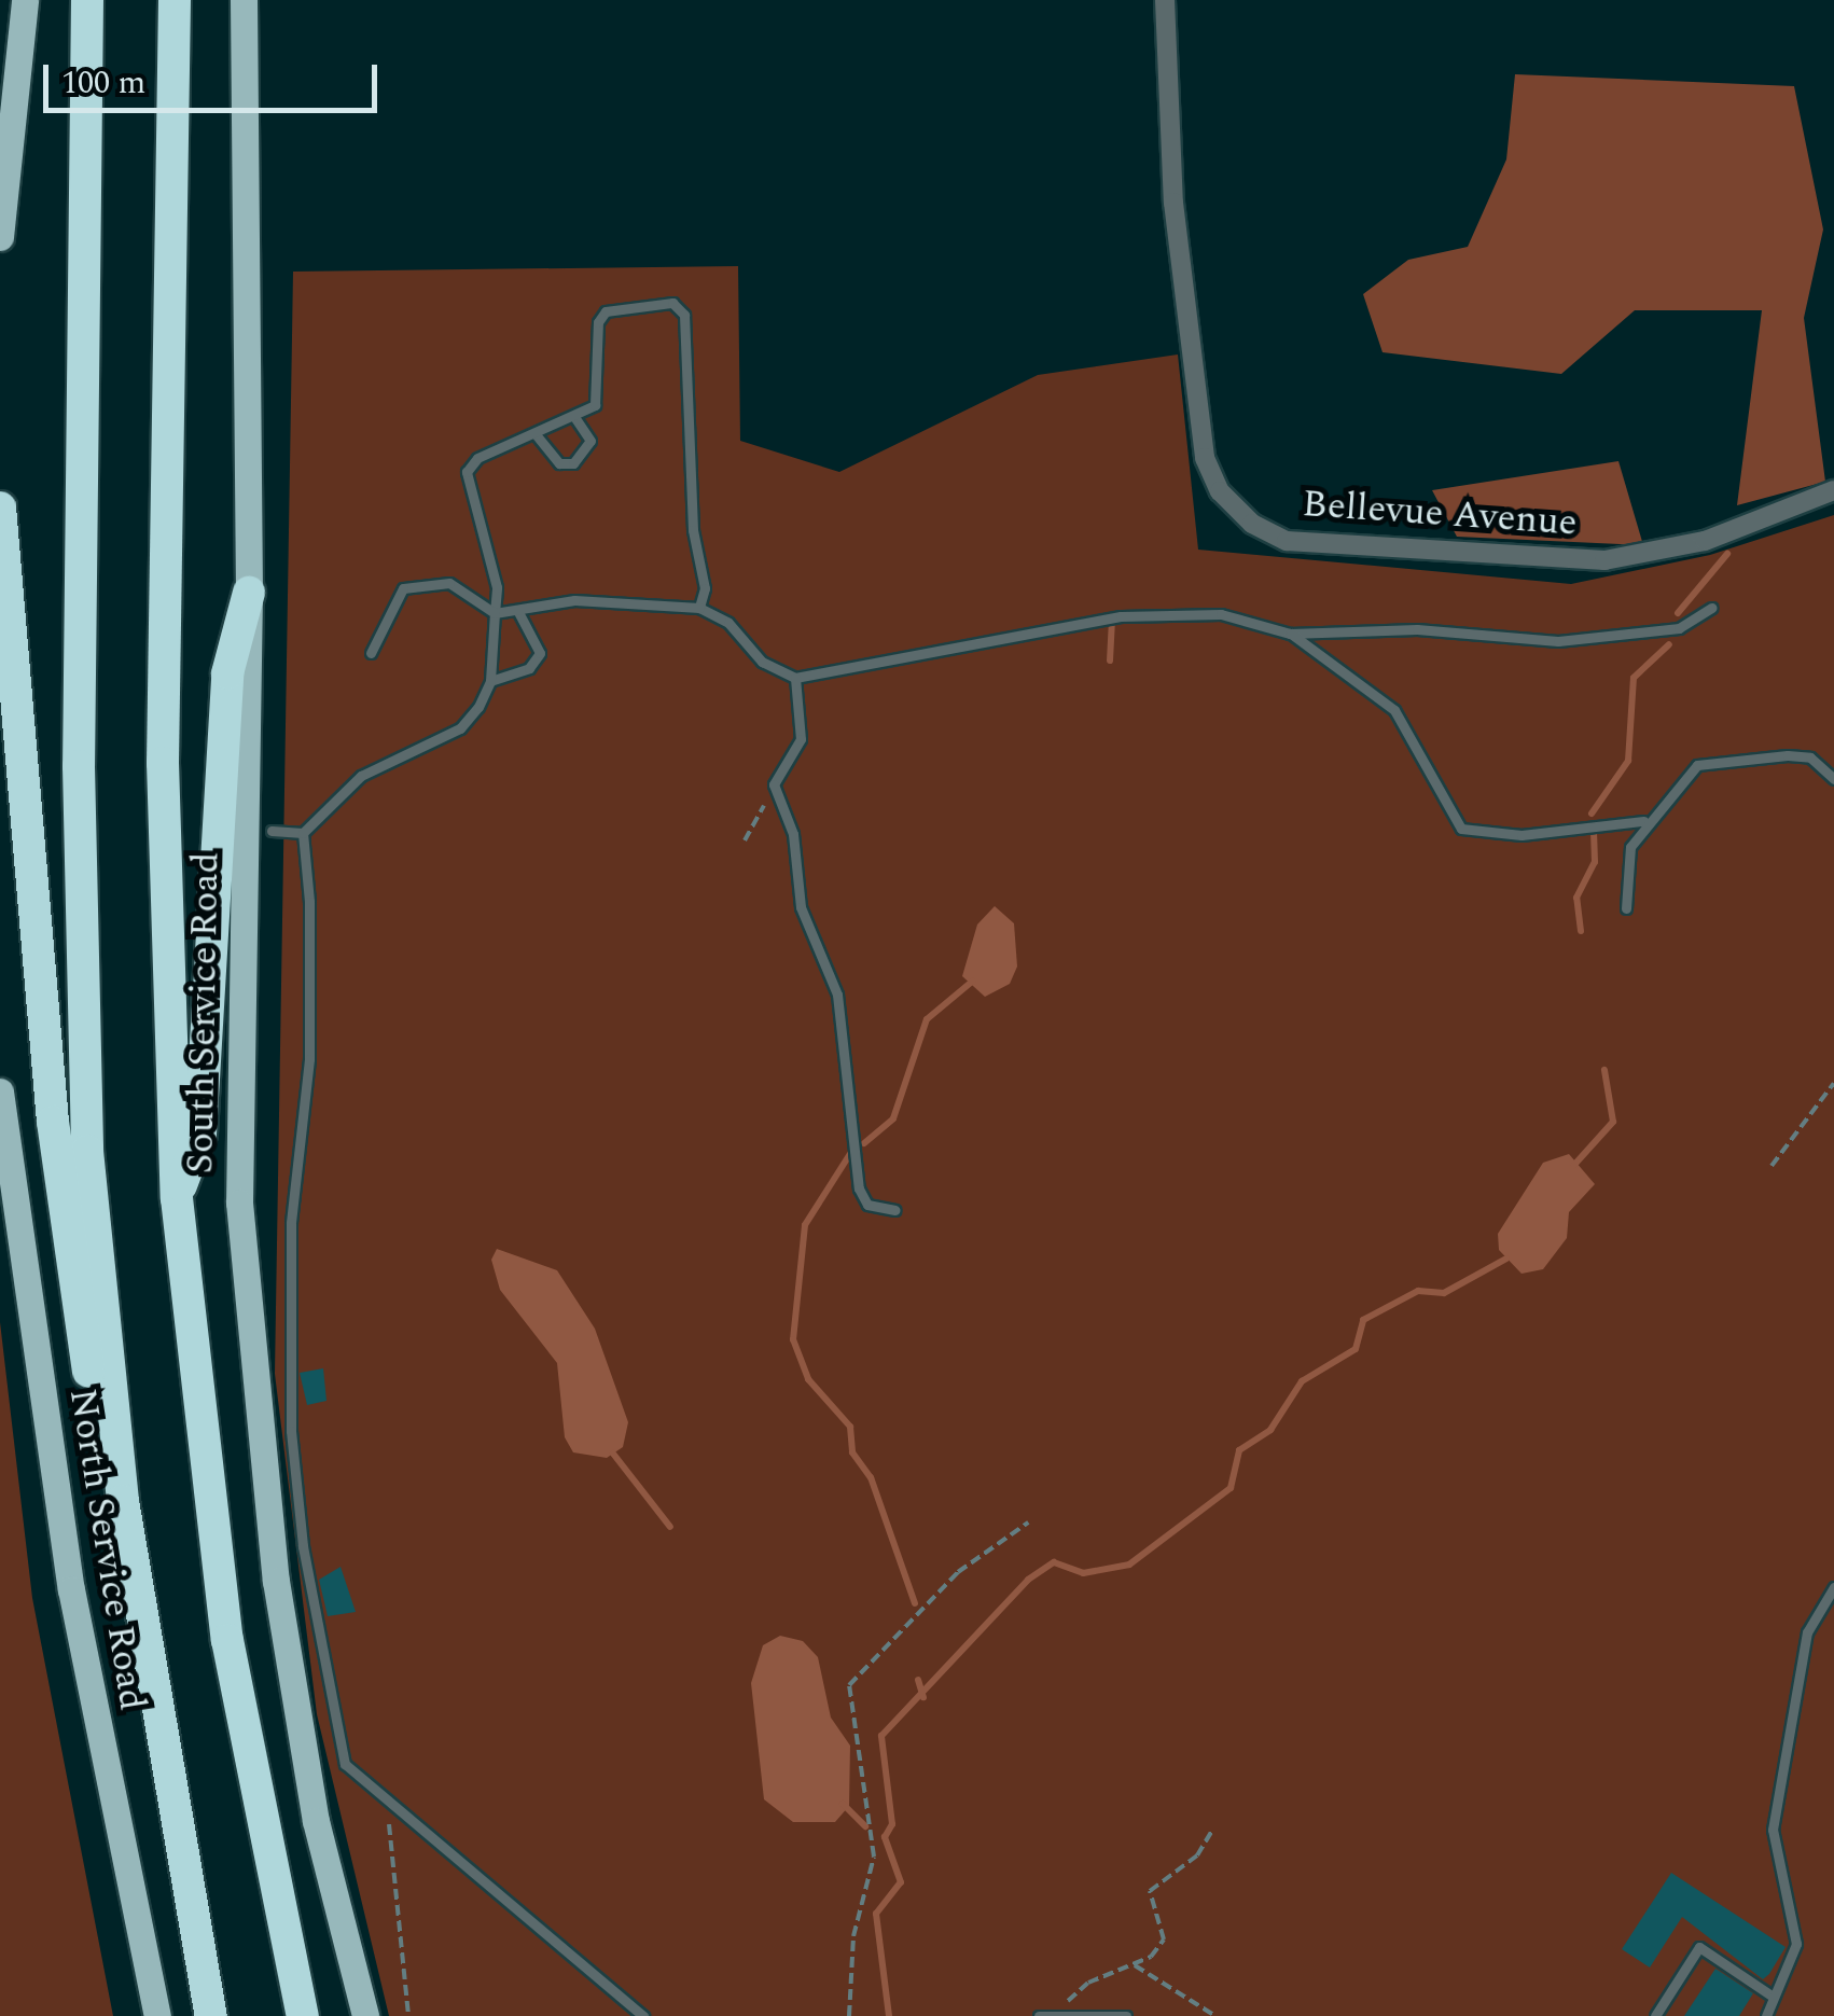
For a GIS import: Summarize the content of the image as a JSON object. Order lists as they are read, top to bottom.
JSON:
{
  "streets": {
    "main road": ["South Service Road", "North Service Road"],
    "street": ["Bellevue Avenue"]
  },
  "scale_bar": "100 m"
}
